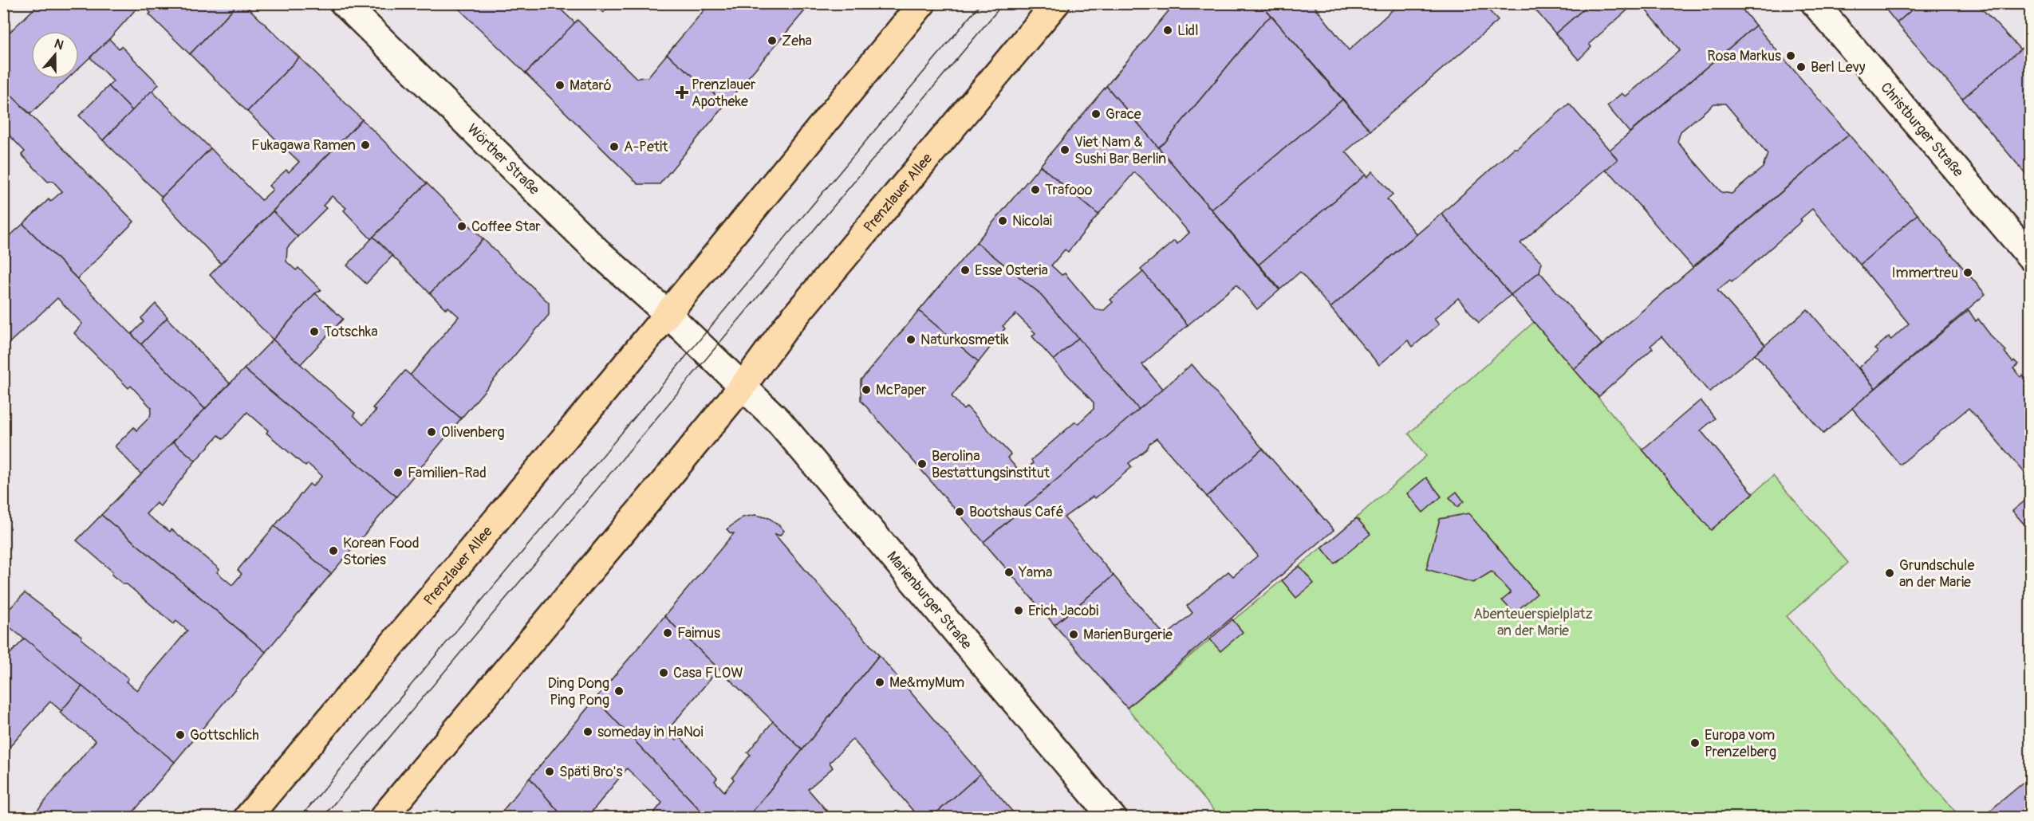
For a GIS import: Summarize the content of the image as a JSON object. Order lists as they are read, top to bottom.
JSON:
{
  "streets": {
    "main road": ["Prenzlauer Allee"],
    "street": ["Christburger Straße", "Wörther Straße", "Marienburger Straße"]
  },
  "crossings": [
    ["Wörther Straße", "Prenzlauer Allee"],
    ["Prenzlauer Allee", "Marienburger Straße"]
  ],
  "parks": ["Abenteuerspielplatz an der Marie"],
  "places": {
    "other": [
      "Lidl",
      "Zeha",
      "Rosa Markus",
      "Berl Levy",
      "Mataró",
      "Grace",
      "Fukagawa Ramen",
      "A-Petit",
      "Viet Nam & Sushi Bar Berlin",
      "Trafooo",
      "Nicolai",
      "Coffee Star",
      "Esse Osteria",
      "Immertreu",
      "Totschka",
      "Naturkosmetik",
      "McPaper",
      "Olivenberg",
      "Berolina Bestattungsinstitut",
      "Familien-Rad",
      "Bootshaus Café",
      "Korean Food Stories",
      "Yama",
      "Grundschule an der Marie",
      "Erich Jacobi",
      "Faimus",
      "MarienBurgerie",
      "Casa FLOW",
      "Me&myMum",
      "Ding Dong Ping Pong",
      "someday in HaNoi",
      "Gottschlich",
      "Europa vom Prenzelberg",
      "Späti Bro's"
    ],
    "health": ["Prenzlauer Apotheke"]
  },
  "north": "top"
}
